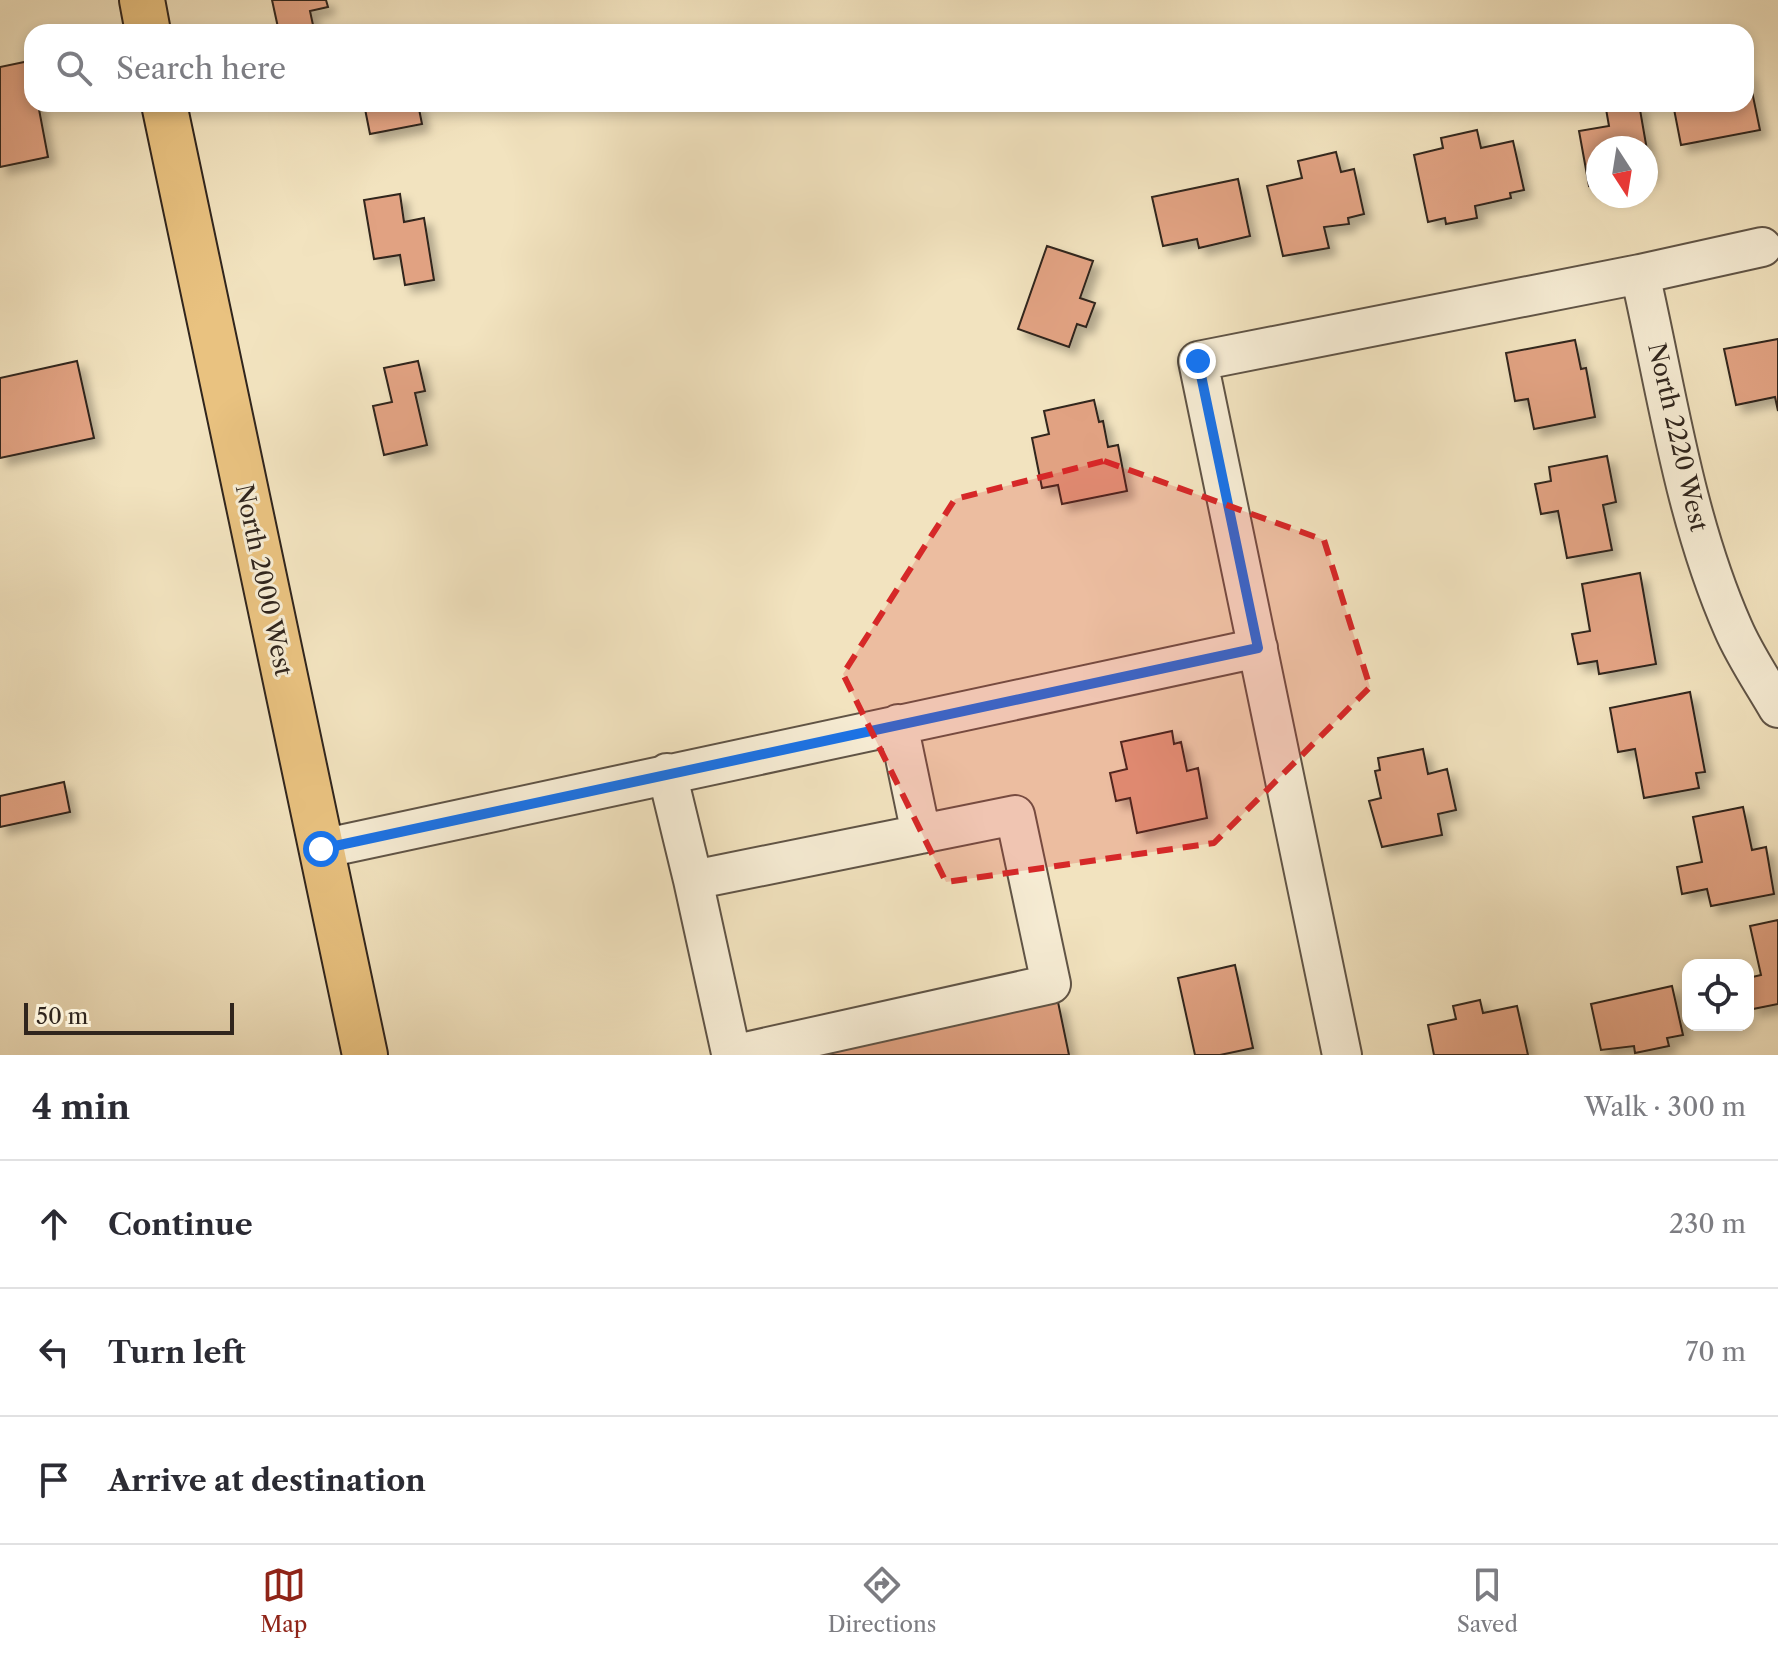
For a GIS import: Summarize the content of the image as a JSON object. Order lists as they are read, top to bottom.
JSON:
{
  "streets": {
    "main road": ["North 2000 West"],
    "street": ["North 2220 West"]
  },
  "scale_bar": "50 m",
  "north": "bottom",
  "page": {
    "search": "Search here",
    "scale": "50 m",
    "heading": ["4 min", "Walk · 300 m"],
    "list": [
      ["Continue", "230 m"],
      ["Turn left", "70 m"],
      "Arrive at destination"
    ],
    "nav": ["Map", "Directions", "Saved"]
  }
}
